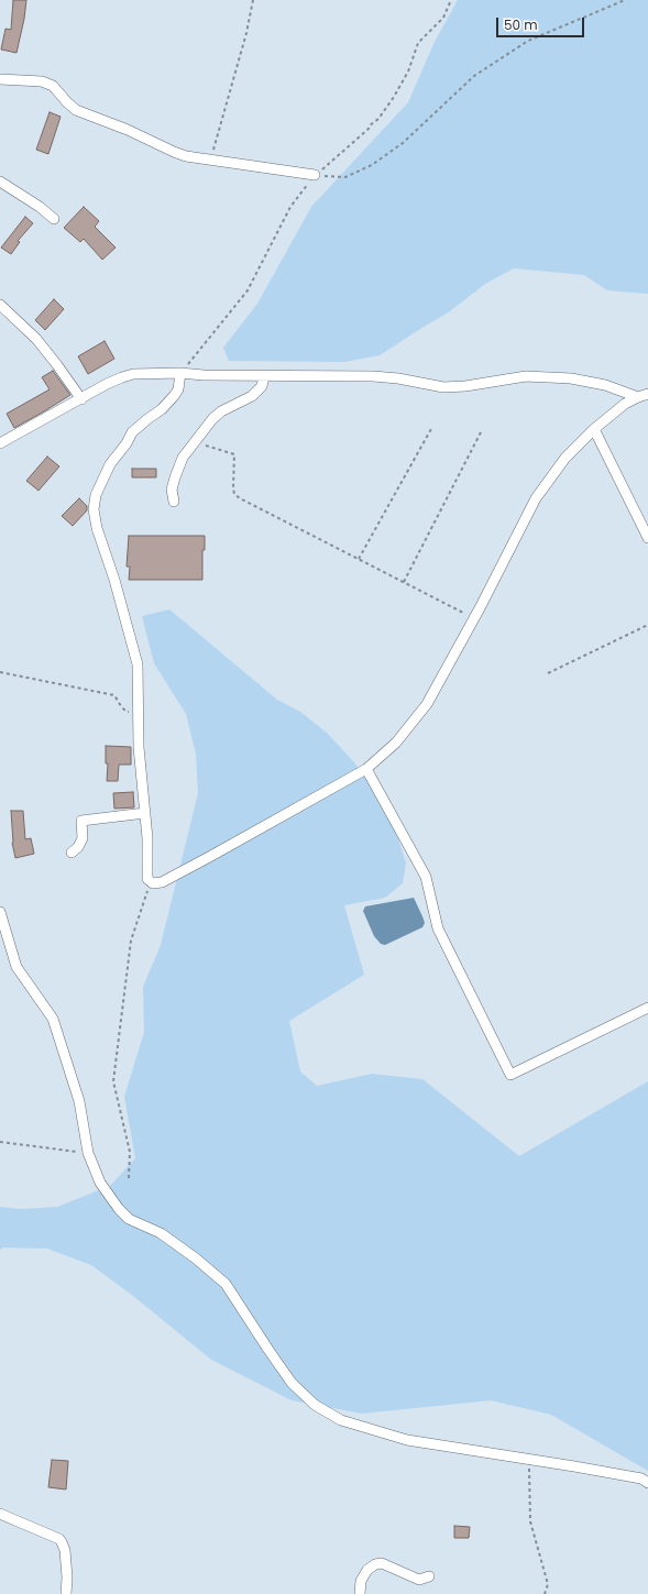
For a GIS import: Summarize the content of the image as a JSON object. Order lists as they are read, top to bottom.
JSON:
{
  "scale_bar": "50 m"
}
